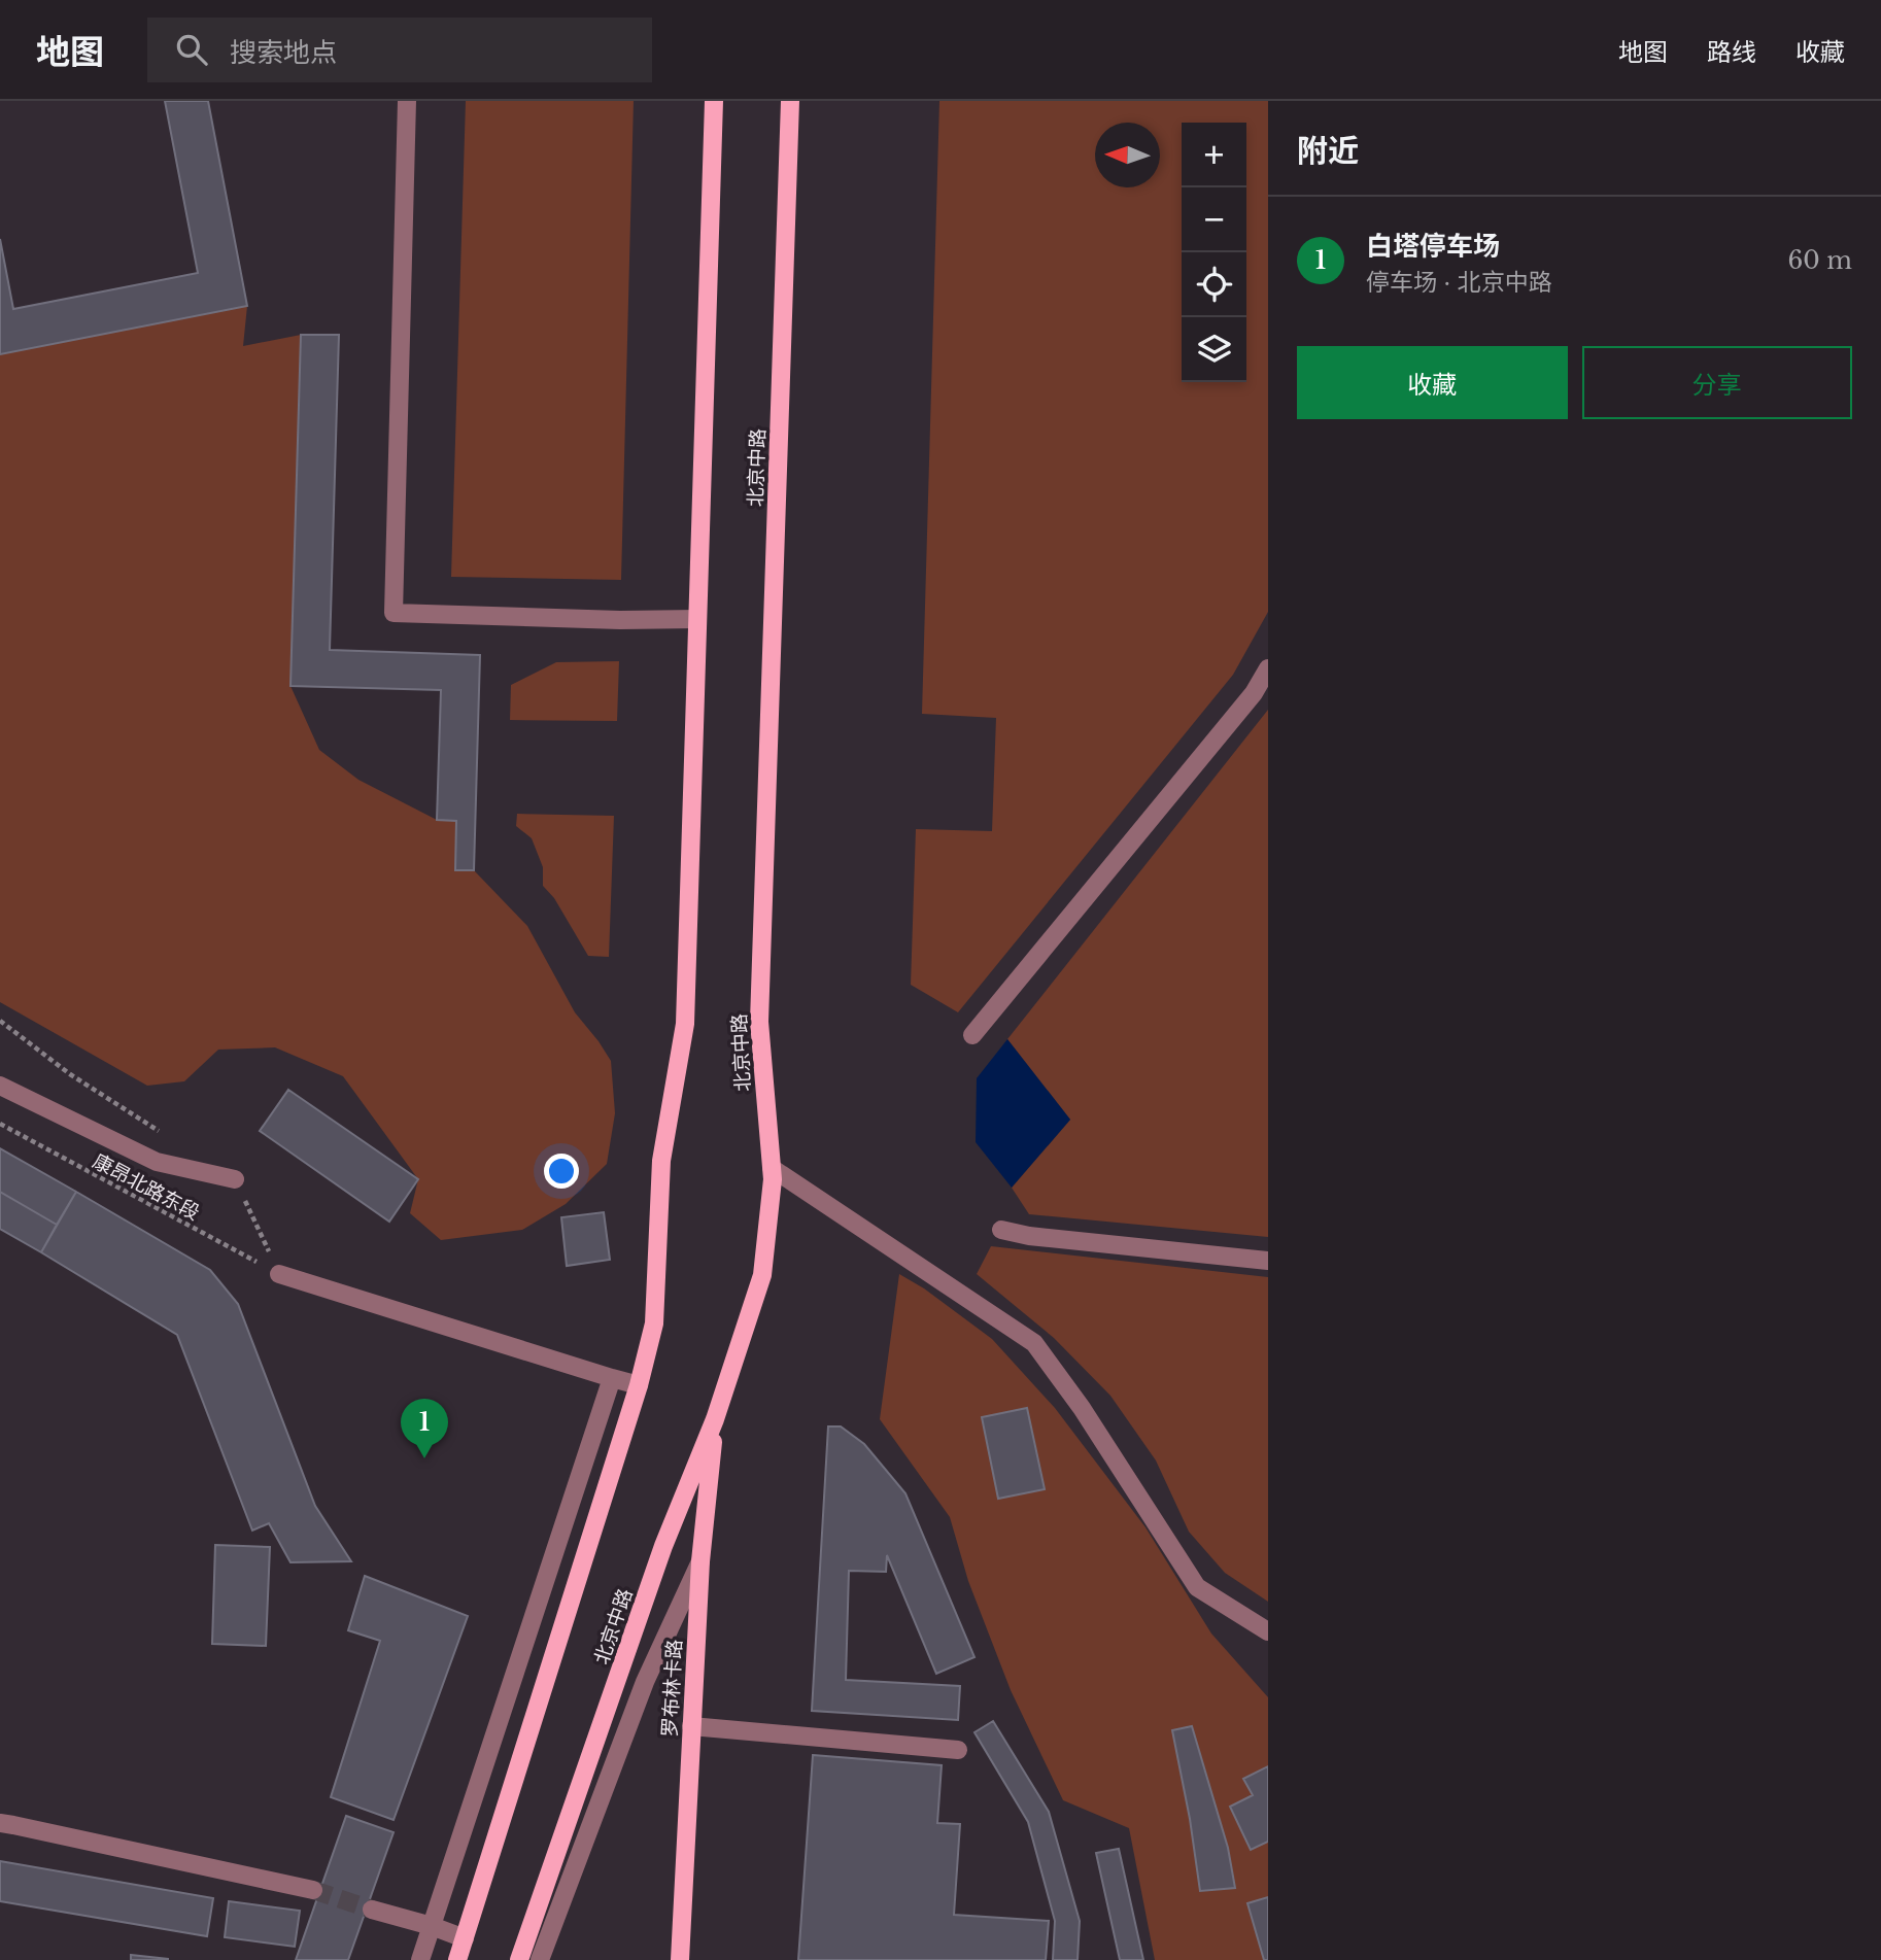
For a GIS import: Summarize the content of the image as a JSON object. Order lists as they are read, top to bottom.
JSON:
{
  "streets": {
    "main road": ["北京中路", "罗布林卡路"],
    "path": ["康昂北路东段"]
  },
  "crossings": [
    ["北京中路", "罗布林卡路"]
  ],
  "north": "left",
  "page": {
    "header": "地图",
    "search": "搜索地点",
    "nav": ["地图", "路线", "收藏"],
    "heading": "附近",
    "map_buttons": ["+", "−"],
    "list": [
      {
        "mark": "1",
        "name": "白塔停车场",
        "note": "停车场 · 北京中路",
        "value": "60 m"
      }
    ],
    "buttons": ["收藏", "分享"],
    "pins": "1"
  }
}
